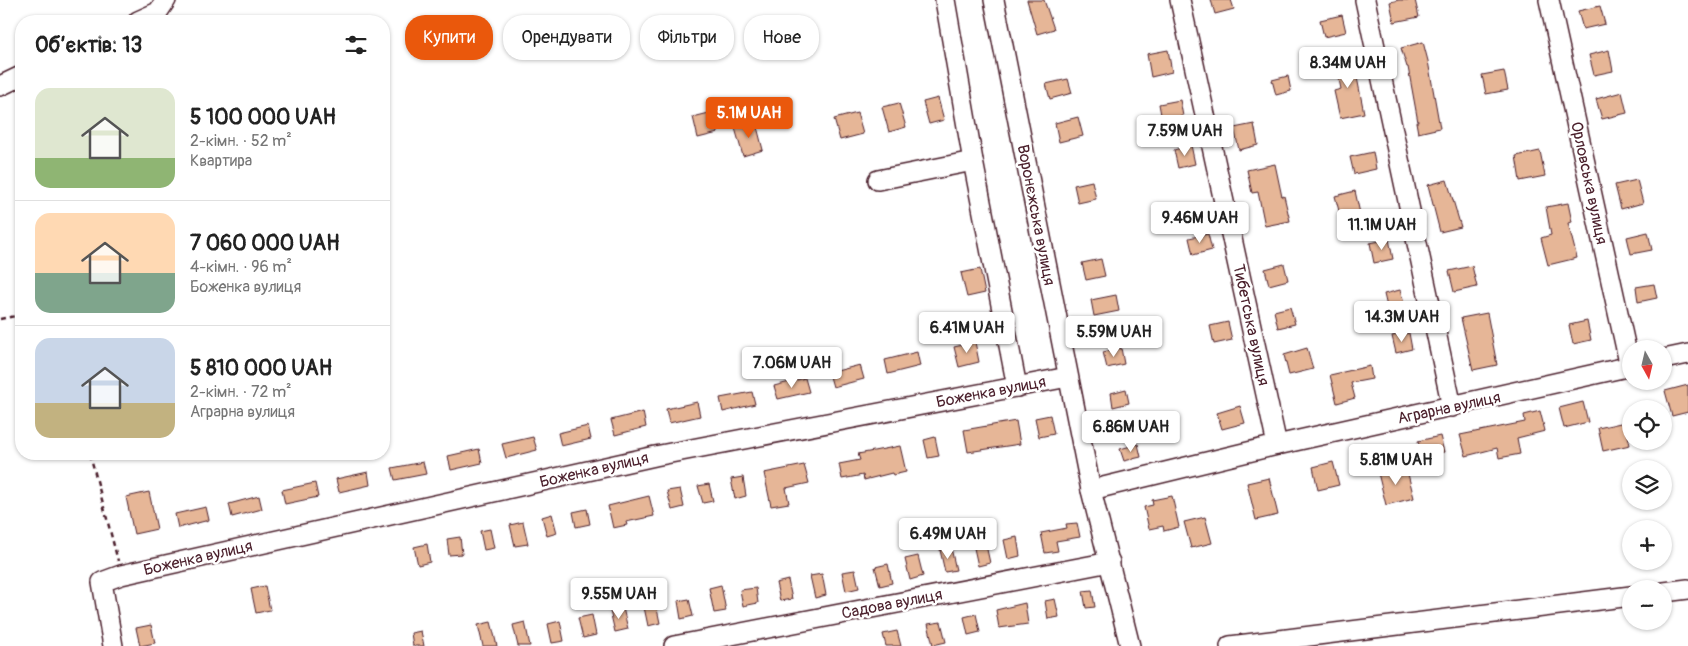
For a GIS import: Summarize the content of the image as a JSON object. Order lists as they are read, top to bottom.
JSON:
{
  "streets": {
    "street": [
      "Орловська вулиця",
      "Воронєжська вулиця",
      "Тибетська вулиця",
      "Боженка вулиця",
      "Аграрна вулиця",
      "Садова вулиця"
    ]
  },
  "crossings": [
    ["Воронєжська вулиця", "Боженка вулиця"],
    ["Воронєжська вулиця", "Аграрна вулиця"],
    ["Воронєжська вулиця", "Садова вулиця"],
    ["Тибетська вулиця", "Аграрна вулиця"]
  ],
  "north": "bottom",
  "page": {
    "chip": [
      "Купити",
      "Орендувати",
      "Фільтри",
      "Нове"
    ],
    "heading": "Об’єктів: 13",
    "price": [
      "8.34M UAH",
      "5.1M UAH",
      "7.59M UAH",
      "9.46M UAH",
      "11.1M UAH",
      "14.3M UAH",
      "6.41M UAH",
      "5.59M UAH",
      "7.06M UAH",
      "6.86M UAH",
      "5.81M UAH",
      "6.49M UAH",
      "9.55M UAH"
    ],
    "list": [
      {
        "name": "5 100 000 UAH",
        "note": "2-кімн. · 52 m² · Квартира"
      },
      {
        "name": "7 060 000 UAH",
        "note": "4-кімн. · 96 m² · Боженка вулиця"
      },
      {
        "name": "5 810 000 UAH",
        "note": "2-кімн. · 72 m² · Аграрна вулиця"
      }
    ],
    "map_buttons": ["+", "−"]
  }
}
